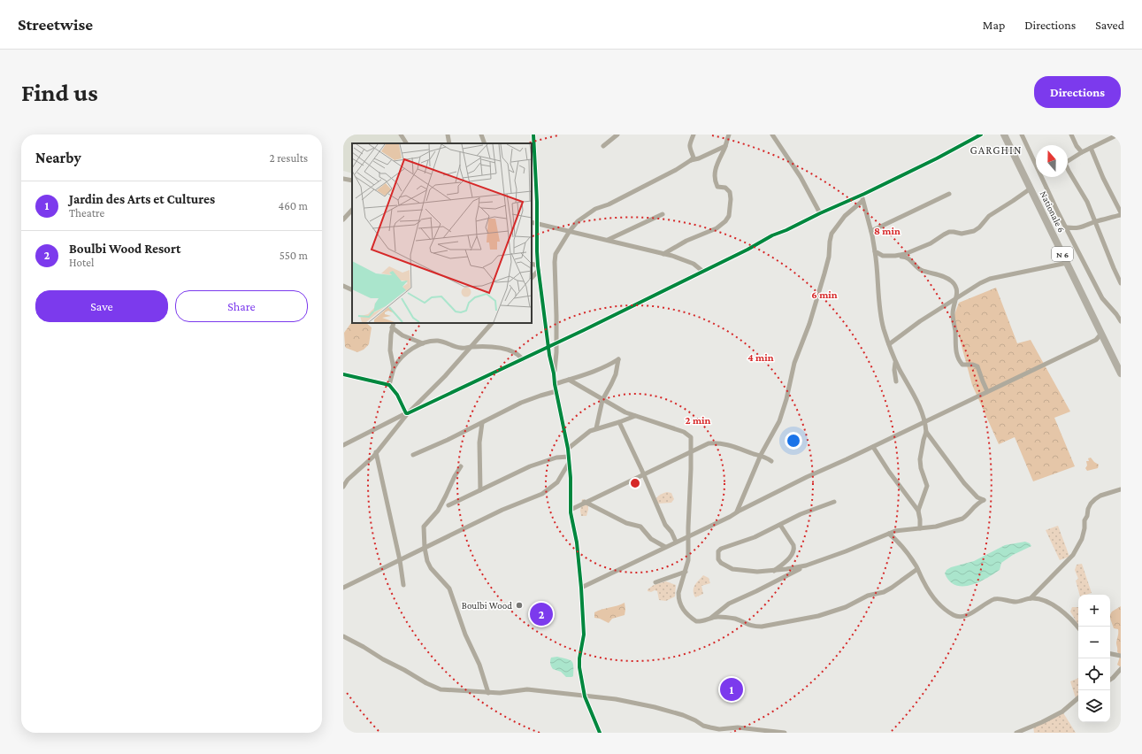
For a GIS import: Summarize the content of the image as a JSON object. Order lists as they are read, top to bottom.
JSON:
{
  "streets": {
    "main road": ["Nationale 6", "N 6"]
  },
  "districts": ["GARGHIN"],
  "places": ["Boulbi Wood"],
  "north": "top",
  "page": {
    "header": "Streetwise",
    "nav": ["Map", "Directions", "Saved"],
    "buttons": [
      "Directions",
      ["Save", "Share"]
    ],
    "title": "Find us",
    "heading": ["Nearby", "2 results"],
    "list": [
      {
        "mark": "1",
        "name": "Jardin des Arts et Cultures",
        "note": "Theatre",
        "value": "460 m"
      },
      {
        "mark": "2",
        "name": "Boulbi Wood Resort",
        "note": "Hotel",
        "value": "550 m"
      }
    ],
    "map_buttons": ["+", "−"],
    "pins": ["2", "1"]
  },
  "rings": [
    "8 min",
    "6 min",
    "4 min",
    "2 min"
  ]
}
